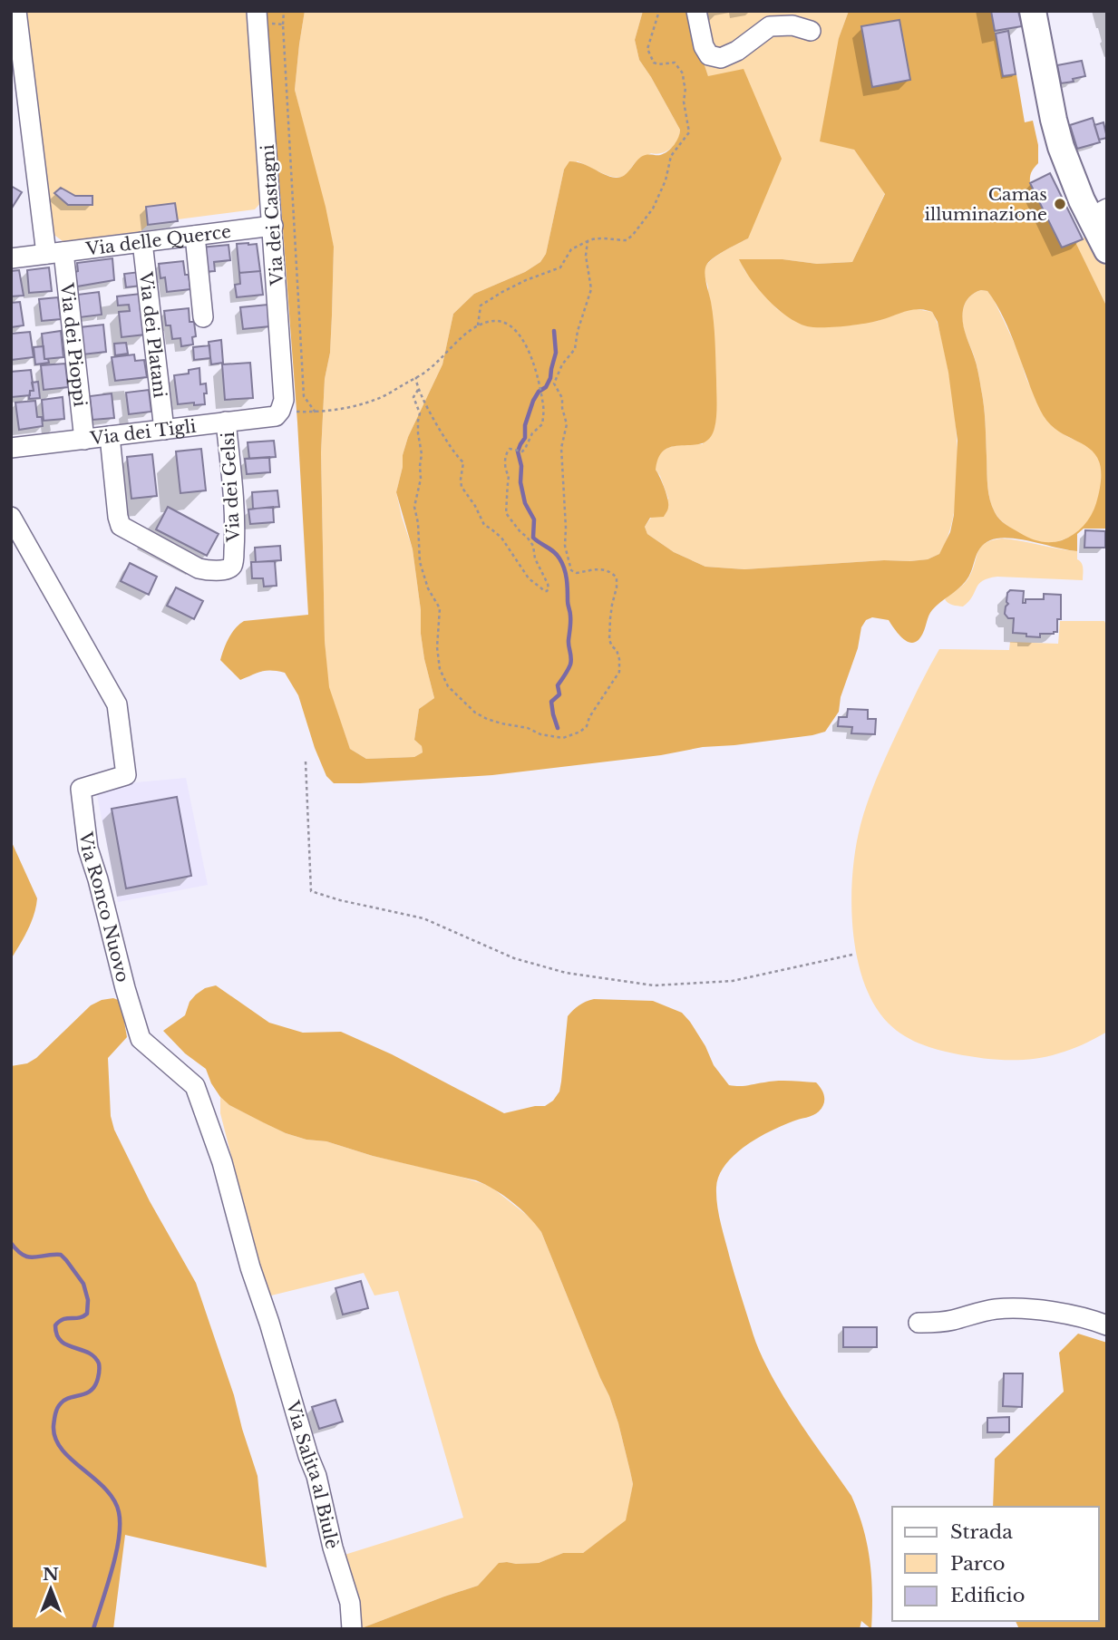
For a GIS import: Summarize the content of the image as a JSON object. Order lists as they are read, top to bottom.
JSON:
{
  "streets": {
    "street": [
      "Via dei Castagni",
      "Via delle Querce",
      "Via dei Platani",
      "Via dei Pioppi",
      "Via dei Tigli",
      "Via dei Gelsi",
      "Via Ronco Nuovo",
      "Via Salita al Biulè"
    ]
  },
  "crossings": [
    ["Via dei Castagni", "Via delle Querce"],
    ["Via dei Castagni", "Via dei Tigli"],
    ["Via delle Querce", "Via dei Platani"],
    ["Via delle Querce", "Via dei Pioppi"],
    ["Via dei Platani", "Via dei Tigli"],
    ["Via dei Pioppi", "Via dei Tigli"],
    ["Via dei Tigli", "Via dei Gelsi"],
    ["Via Ronco Nuovo", "Via Salita al Biulè"]
  ],
  "places": ["Camas illuminazione"],
  "legend": ["Strada", "Parco", "Edificio"],
  "north": "top"
}
